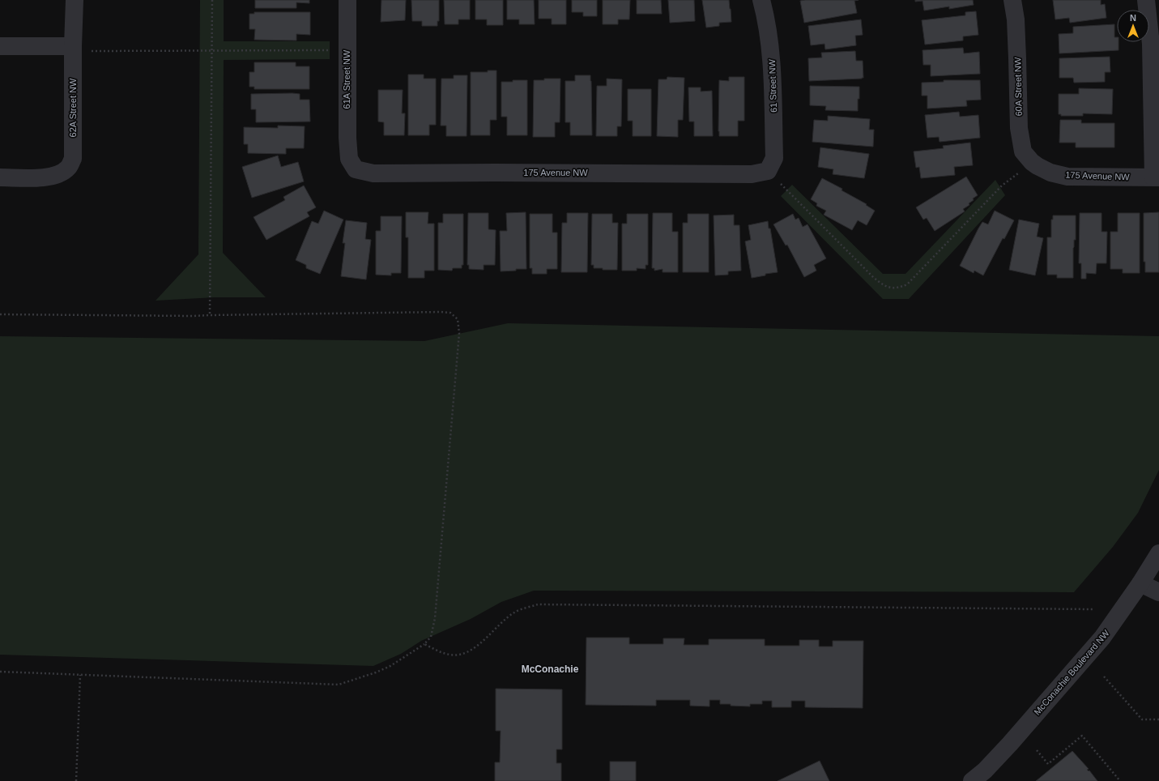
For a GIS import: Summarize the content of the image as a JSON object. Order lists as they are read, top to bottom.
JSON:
{
  "streets": {
    "street": [
      "61A Street NW",
      "61 Street NW",
      "60A Street NW",
      "62A Street NW",
      "175 Avenue NW",
      "McConachie Boulevard NW"
    ]
  },
  "crossings": [
    ["61A Street NW", "175 Avenue NW"],
    ["61 Street NW", "175 Avenue NW"],
    ["60A Street NW", "175 Avenue NW"]
  ],
  "districts": ["McConachie"],
  "north": "top"
}
